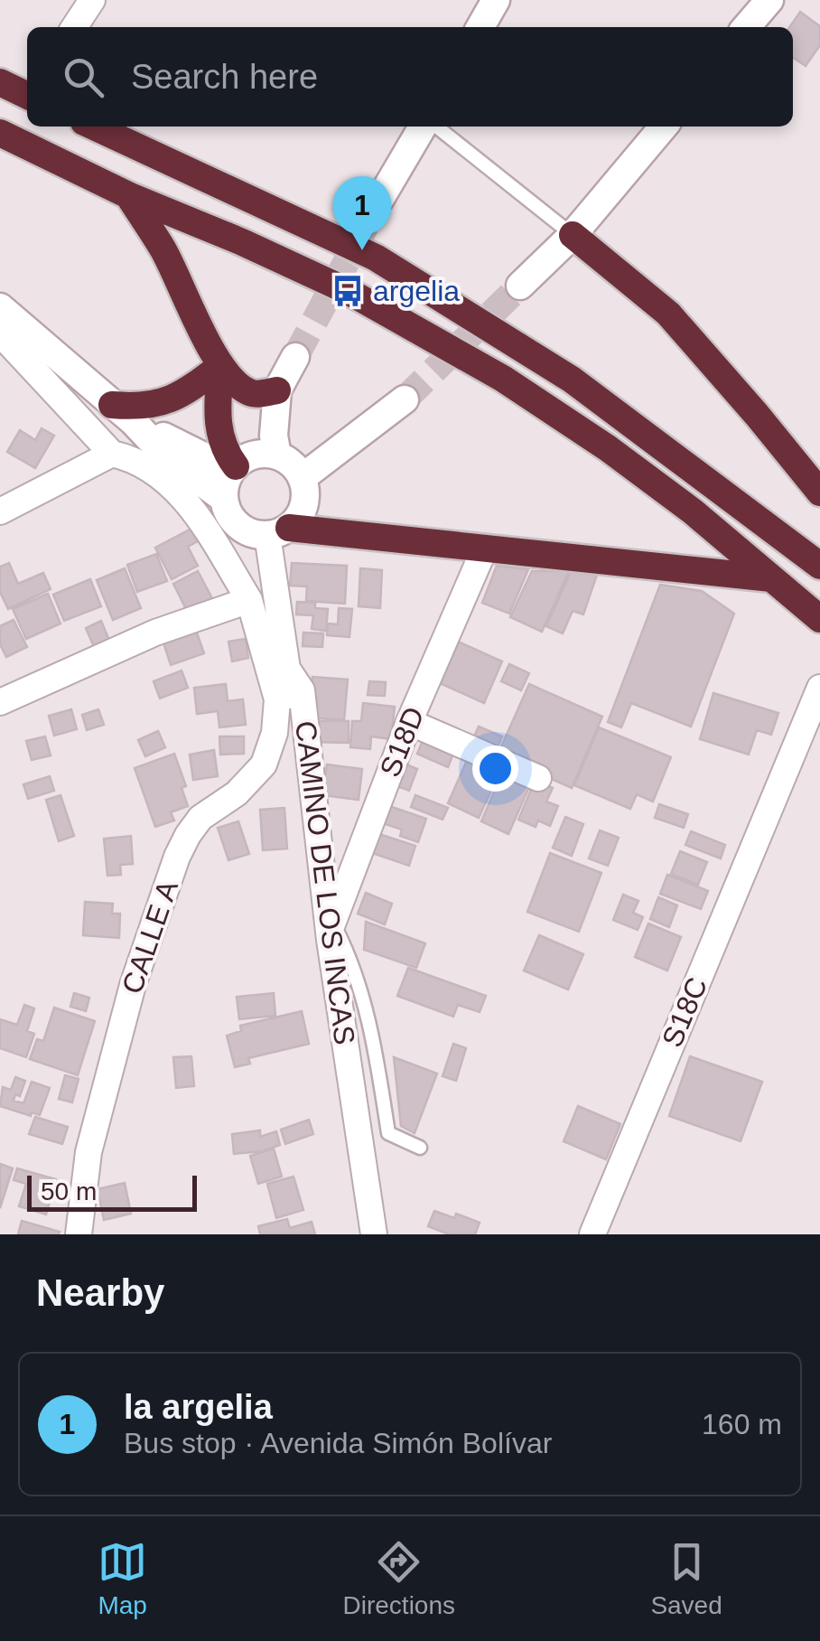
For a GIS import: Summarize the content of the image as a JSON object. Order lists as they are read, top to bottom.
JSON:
{
  "streets": {
    "street": [
      "S18D",
      "CAMINO DE LOS INCAS",
      "CALLE A",
      "S18C"
    ]
  },
  "crossings": [
    ["S18D", "CAMINO DE LOS INCAS"]
  ],
  "places": {
    "bus stop": ["argelia"]
  },
  "scale_bar": "50 m",
  "page": {
    "search": "Search here",
    "pins": "1",
    "scale": "50 m",
    "heading": "Nearby",
    "list": [
      {
        "mark": "1",
        "name": "la argelia",
        "note": "Bus stop · Avenida Simón Bolívar",
        "value": "160 m"
      }
    ],
    "nav": ["Map", "Directions", "Saved"]
  }
}
